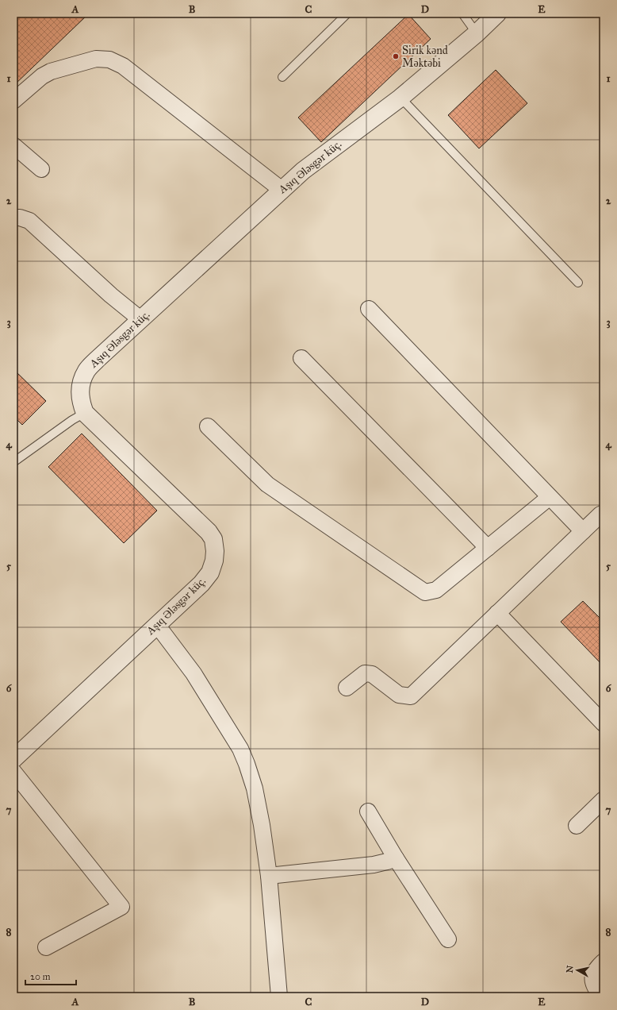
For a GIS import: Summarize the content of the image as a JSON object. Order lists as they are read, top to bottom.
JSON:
{
  "streets": {
    "street": ["Aşıq Ələsgər küç."]
  },
  "places": ["Sirik kənd Məktəbi"],
  "scale_bar": "20 m",
  "north": "left",
  "grid": {
    "columns": [
      "A",
      "B",
      "C",
      "D",
      "E"
    ],
    "rows": [
      "1",
      "2",
      "3",
      "4",
      "5",
      "6",
      "7",
      "8"
    ]
  }
}
